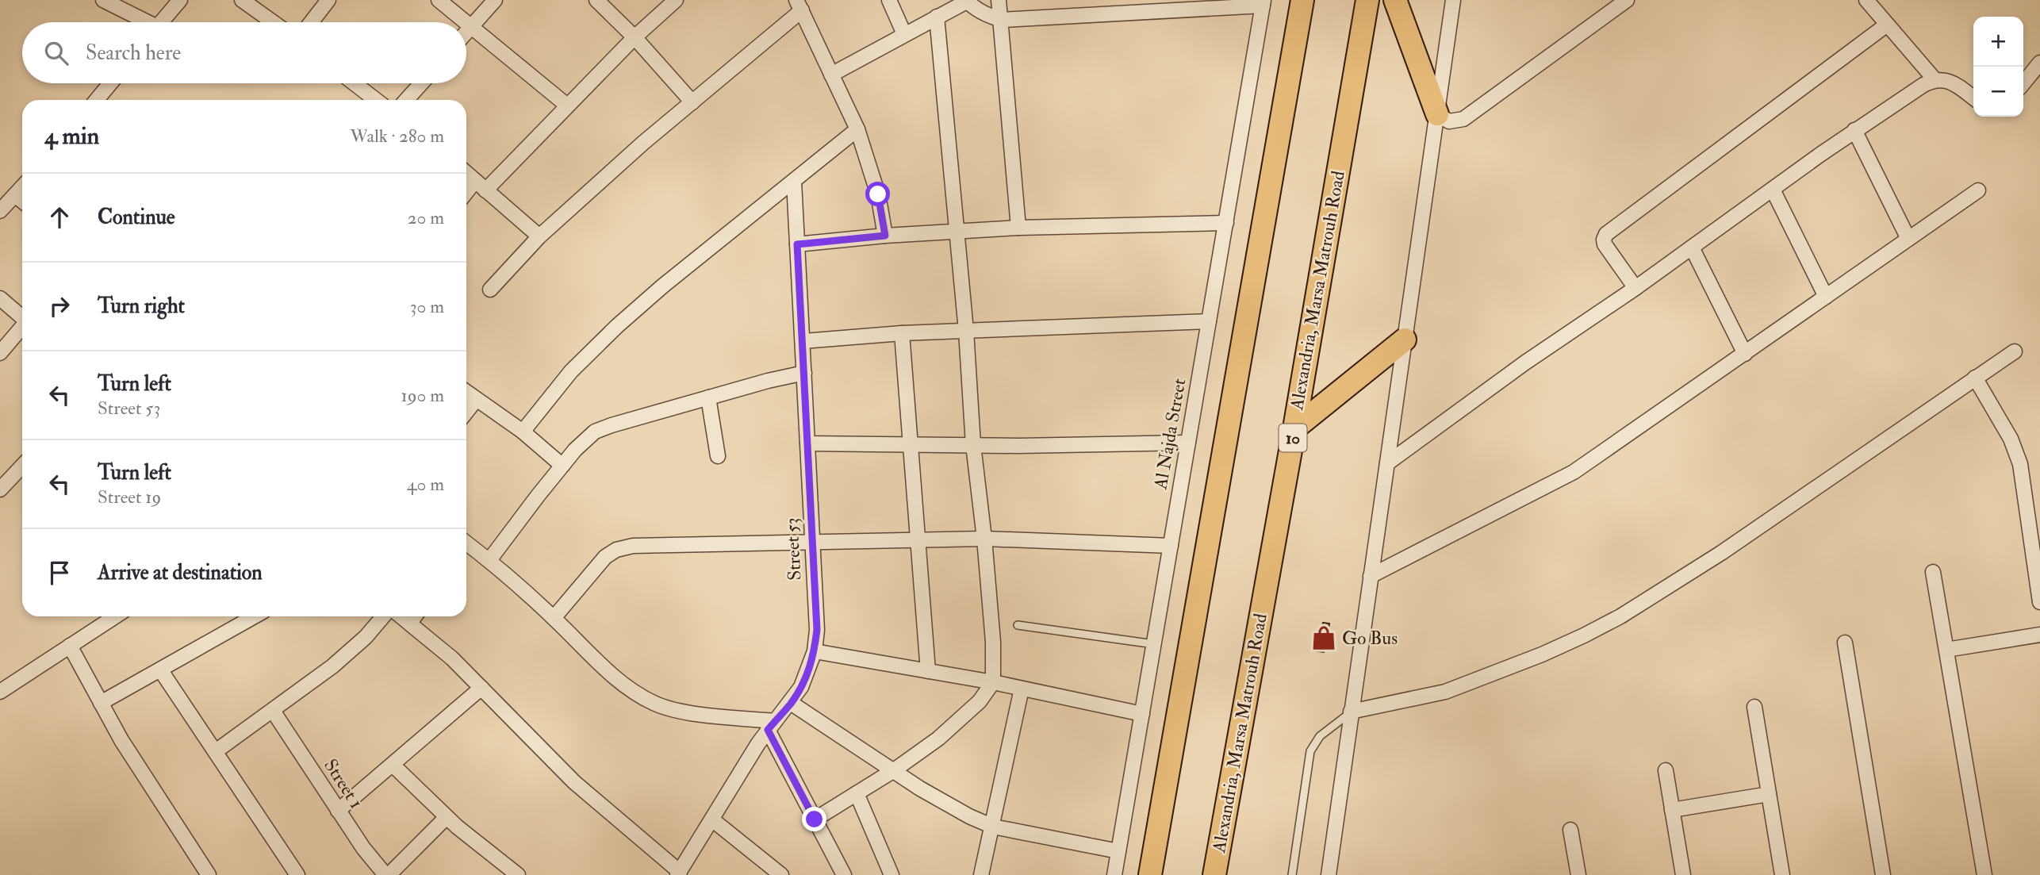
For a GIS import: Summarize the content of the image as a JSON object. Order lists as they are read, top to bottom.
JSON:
{
  "streets": {
    "main road": ["Alexandria, Marsa Matrouh Road", "10"],
    "street": ["Al Najda Street", "Street 53", "Street 1"]
  },
  "places": {
    "shop": ["Go Bus"]
  },
  "page": {
    "map_buttons": ["+", "−"],
    "search": "Search here",
    "heading": ["4 min", "Walk · 280 m"],
    "list": [
      ["Continue", "20 m"],
      ["Turn right", "30 m"],
      ["Turn left", "Street 53", "190 m"],
      ["Turn left", "Street 19", "40 m"],
      "Arrive at destination"
    ]
  }
}
